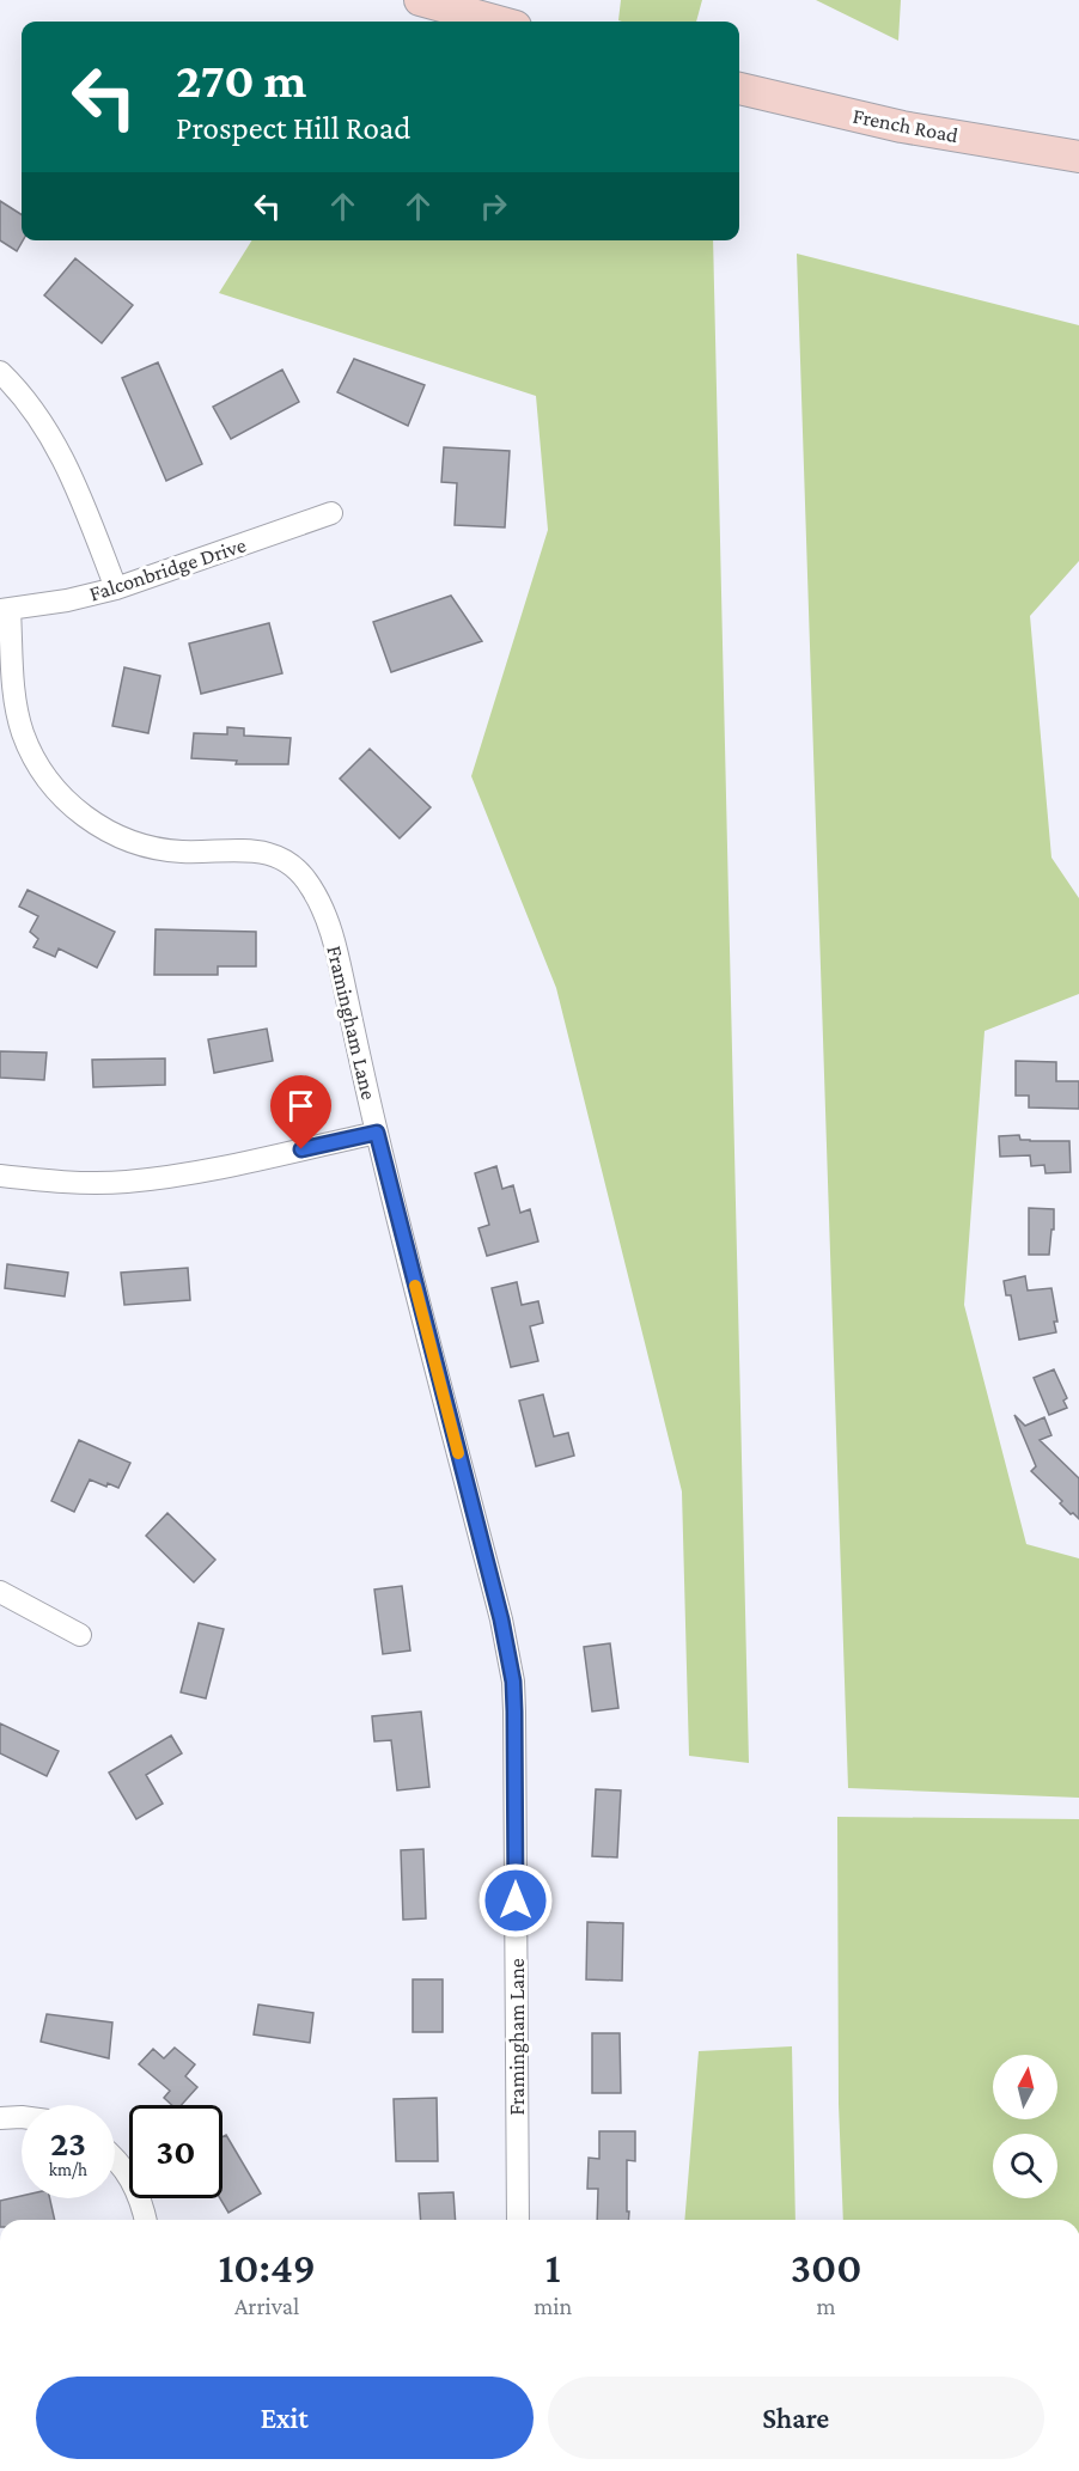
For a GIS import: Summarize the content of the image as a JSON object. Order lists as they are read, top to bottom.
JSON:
{
  "streets": {
    "street": ["French Road", "Falconbridge Drive", "Framingham Lane"]
  },
  "crossings": [
    ["Falconbridge Drive", "Framingham Lane"]
  ],
  "north": "top",
  "page": {
    "turn": ["270 m", "Prospect Hill Road"],
    "speed": "23 km/h",
    "limit": "30",
    "eta": [
      "10:49",
      "Arrival",
      "1",
      "min",
      "300",
      "m"
    ],
    "buttons": ["Exit", "Share"]
  }
}
